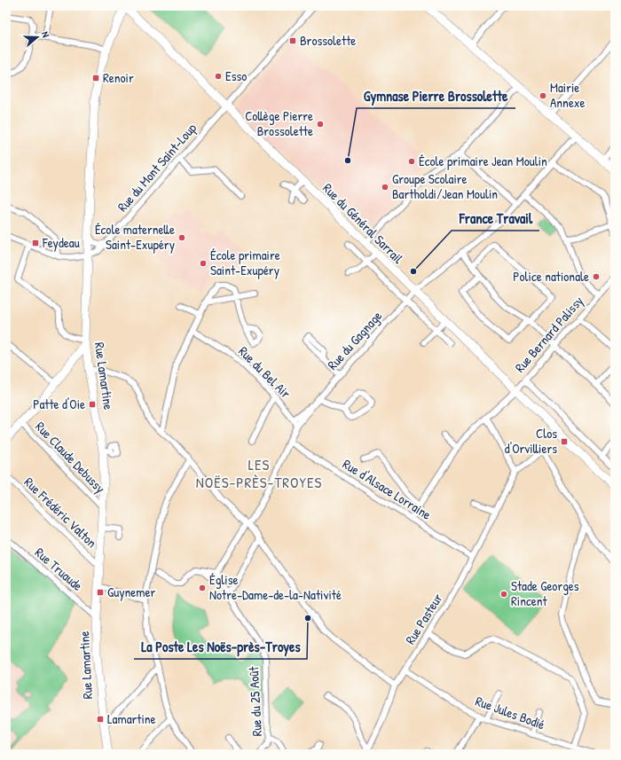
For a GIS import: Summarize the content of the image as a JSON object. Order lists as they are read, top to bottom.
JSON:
{
  "streets": {
    "street": [
      "Rue du Mont Saint-Loup",
      "Rue du Général Sarrail",
      "Rue Bernard Palissy",
      "Rue du Gagnage",
      "Rue du Bel Air",
      "Rue Lamartine",
      "Rue Claude Debussy",
      "Rue d'Alsace Lorraine",
      "Rue Frédéric Valton",
      "Rue Truaude",
      "Rue Pasteur",
      "Rue du 25 Août",
      "Rue Jules Bodié"
    ]
  },
  "crossings": [
    ["Rue du Mont Saint-Loup", "Rue du Général Sarrail"],
    ["Rue du Mont Saint-Loup", "Rue Lamartine"],
    ["Rue du Général Sarrail", "Rue Bernard Palissy"],
    ["Rue du Général Sarrail", "Rue du Gagnage"],
    ["Rue du Général Sarrail", "Rue Lamartine"],
    ["Rue Bernard Palissy", "Rue d'Alsace Lorraine"],
    ["Rue du Gagnage", "Rue du Bel Air"],
    ["Rue du Gagnage", "Rue d'Alsace Lorraine"],
    ["Rue du Gagnage", "Rue du 25 Août"],
    ["Rue Lamartine", "Rue Claude Debussy"],
    ["Rue Lamartine", "Rue Frédéric Valton"],
    ["Rue Lamartine", "Rue Truaude"],
    ["Rue d'Alsace Lorraine", "Rue Pasteur"],
    ["Rue Pasteur", "Rue Jules Bodié"]
  ],
  "districts": ["LES NOËS-PRÈS-TROYES"],
  "places": {
    "transit": [
      "Brossolette",
      "Renoir",
      "Feydeau",
      "Patte d'Oie",
      "Clos d'Orvilliers",
      "Guynemer",
      "Lamartine"
    ],
    "other": [
      "Esso",
      "Mairie Annexe",
      "Collège Pierre Brossolette",
      "Gymnase Pierre Brossolette",
      "École primaire Jean Moulin",
      "Groupe Scolaire Bartholdi/Jean Moulin",
      "École maternelle Saint-Exupéry",
      "École primaire Saint-Exupéry",
      "France Travail",
      "Police nationale",
      "Église Notre-Dame-de-la-Nativité",
      "Stade Georges Rincent",
      "La Poste Les Noës-près-Troyes"
    ]
  },
  "north": "right"
}
